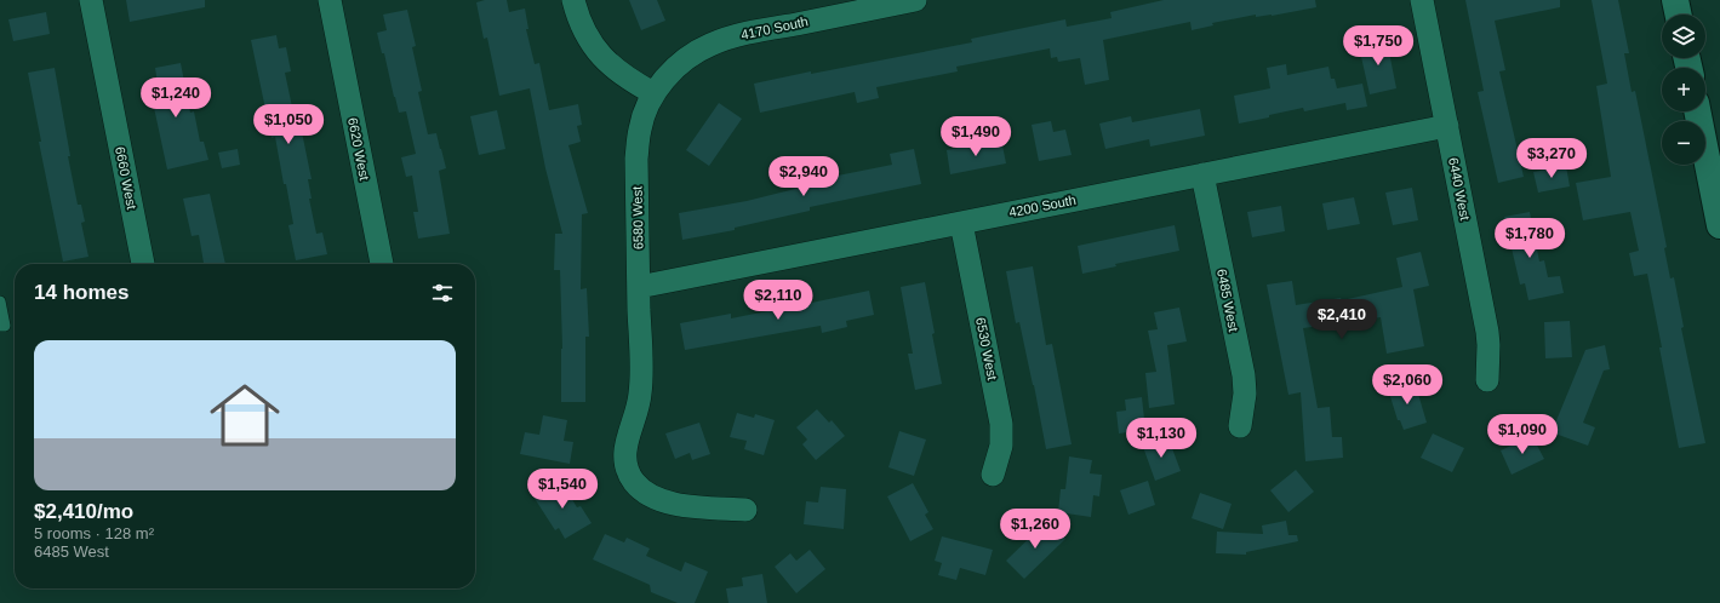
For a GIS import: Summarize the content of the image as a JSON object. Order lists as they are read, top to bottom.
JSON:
{
  "streets": {
    "street": [
      "4170 South",
      "6620 West",
      "6660 West",
      "6440 West",
      "4200 South",
      "6580 West",
      "6485 West",
      "6530 West"
    ]
  },
  "crossings": [
    ["4170 South", "6580 West"],
    ["6440 West", "4200 South"],
    ["4200 South", "6580 West"],
    ["4200 South", "6485 West"],
    ["4200 South", "6530 West"]
  ],
  "page": {
    "map_buttons": ["+", "−"],
    "price": [
      "$1,750",
      "$1,240",
      "$1,050",
      "$1,490",
      "$3,270",
      "$2,940",
      "$1,780",
      "$2,110",
      "$2,410",
      "$2,060",
      "$1,090",
      "$1,130",
      "$1,540",
      "$1,260"
    ],
    "heading": "14 homes",
    "list": [
      {
        "name": "$2,410/mo",
        "note": "5 rooms · 128 m² · 6485 West"
      }
    ]
  }
}
